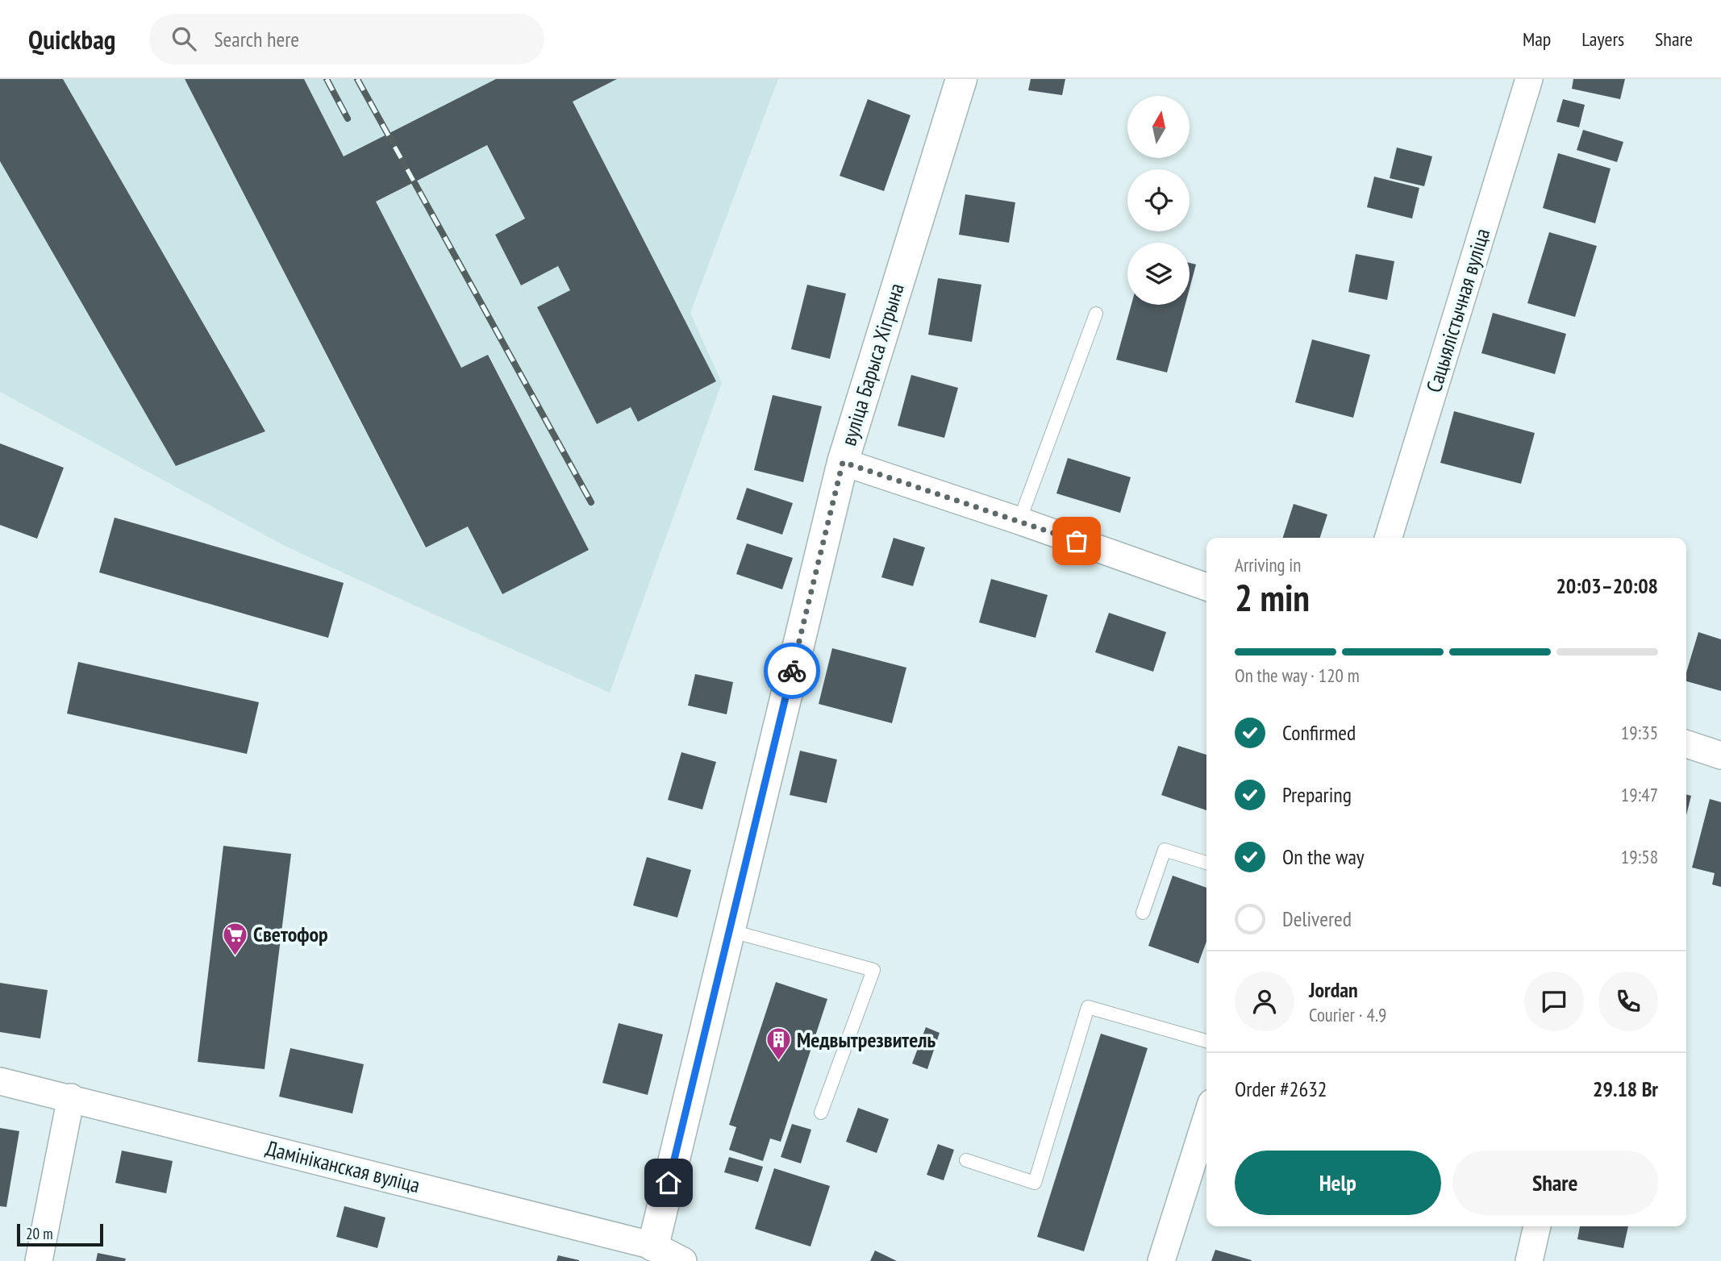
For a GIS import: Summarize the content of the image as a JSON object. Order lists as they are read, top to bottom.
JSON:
{
  "streets": {
    "street": ["Сацыялістычная вуліца", "вуліца Барыса Хігрына", "Дамініканская вуліца"]
  },
  "crossings": [
    ["вуліца Барыса Хігрына", "Дамініканская вуліца"]
  ],
  "places": {
    "supermarket": ["Светофор"],
    "building": ["Медвытрезвитель"]
  },
  "scale_bar": "20 m",
  "north": "top",
  "page": {
    "header": "Quickbag",
    "search": "Search here",
    "nav": ["Map", "Layers", "Share"],
    "heading": ["2 min", "Arriving in", "20:03–20:08"],
    "panel": [
      "Jordan",
      "Courier · 4.9",
      "Order #2632",
      "29.18 Br"
    ],
    "bar": "On the way · 120 m",
    "list": [
      ["Confirmed", "19:35"],
      ["Preparing", "19:47"],
      ["On the way", "19:58"],
      "Delivered"
    ],
    "buttons": ["Help", "Share"],
    "scale": "20 m"
  }
}
